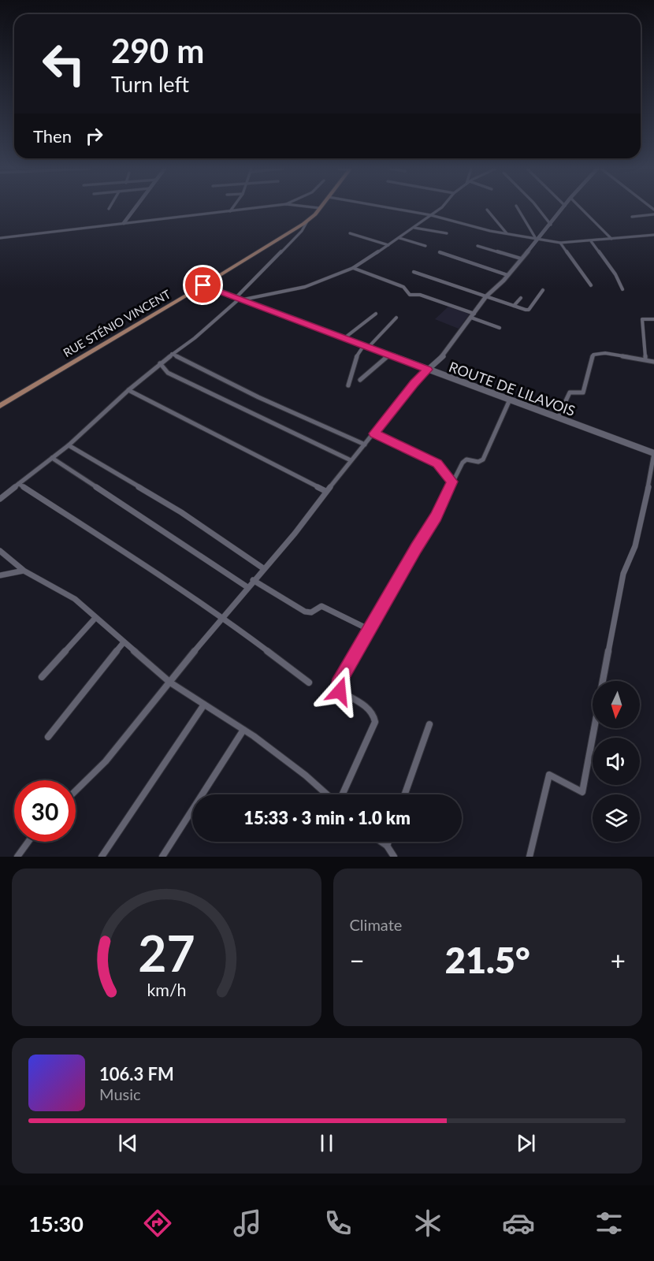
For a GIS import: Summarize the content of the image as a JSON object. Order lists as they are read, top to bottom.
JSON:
{
  "streets": {
    "main road": ["RUE STÉNIO VINCENT", "ROUTE DE LILAVOIS"]
  },
  "crossings": [
    ["RUE STÉNIO VINCENT", "ROUTE DE LILAVOIS"]
  ],
  "north": "bottom",
  "page": {
    "turn": ["290 m", "Turn left"],
    "then": "Then",
    "limit": "30",
    "trip": "15:33 · 3 min · 1.0 km",
    "tile": "Climate",
    "heat": ["−", "21.5°", "+"],
    "song": ["106.3 FM", "Music"],
    "tabs": "15:30",
    "gauge": ["27", "km/h"]
  }
}
